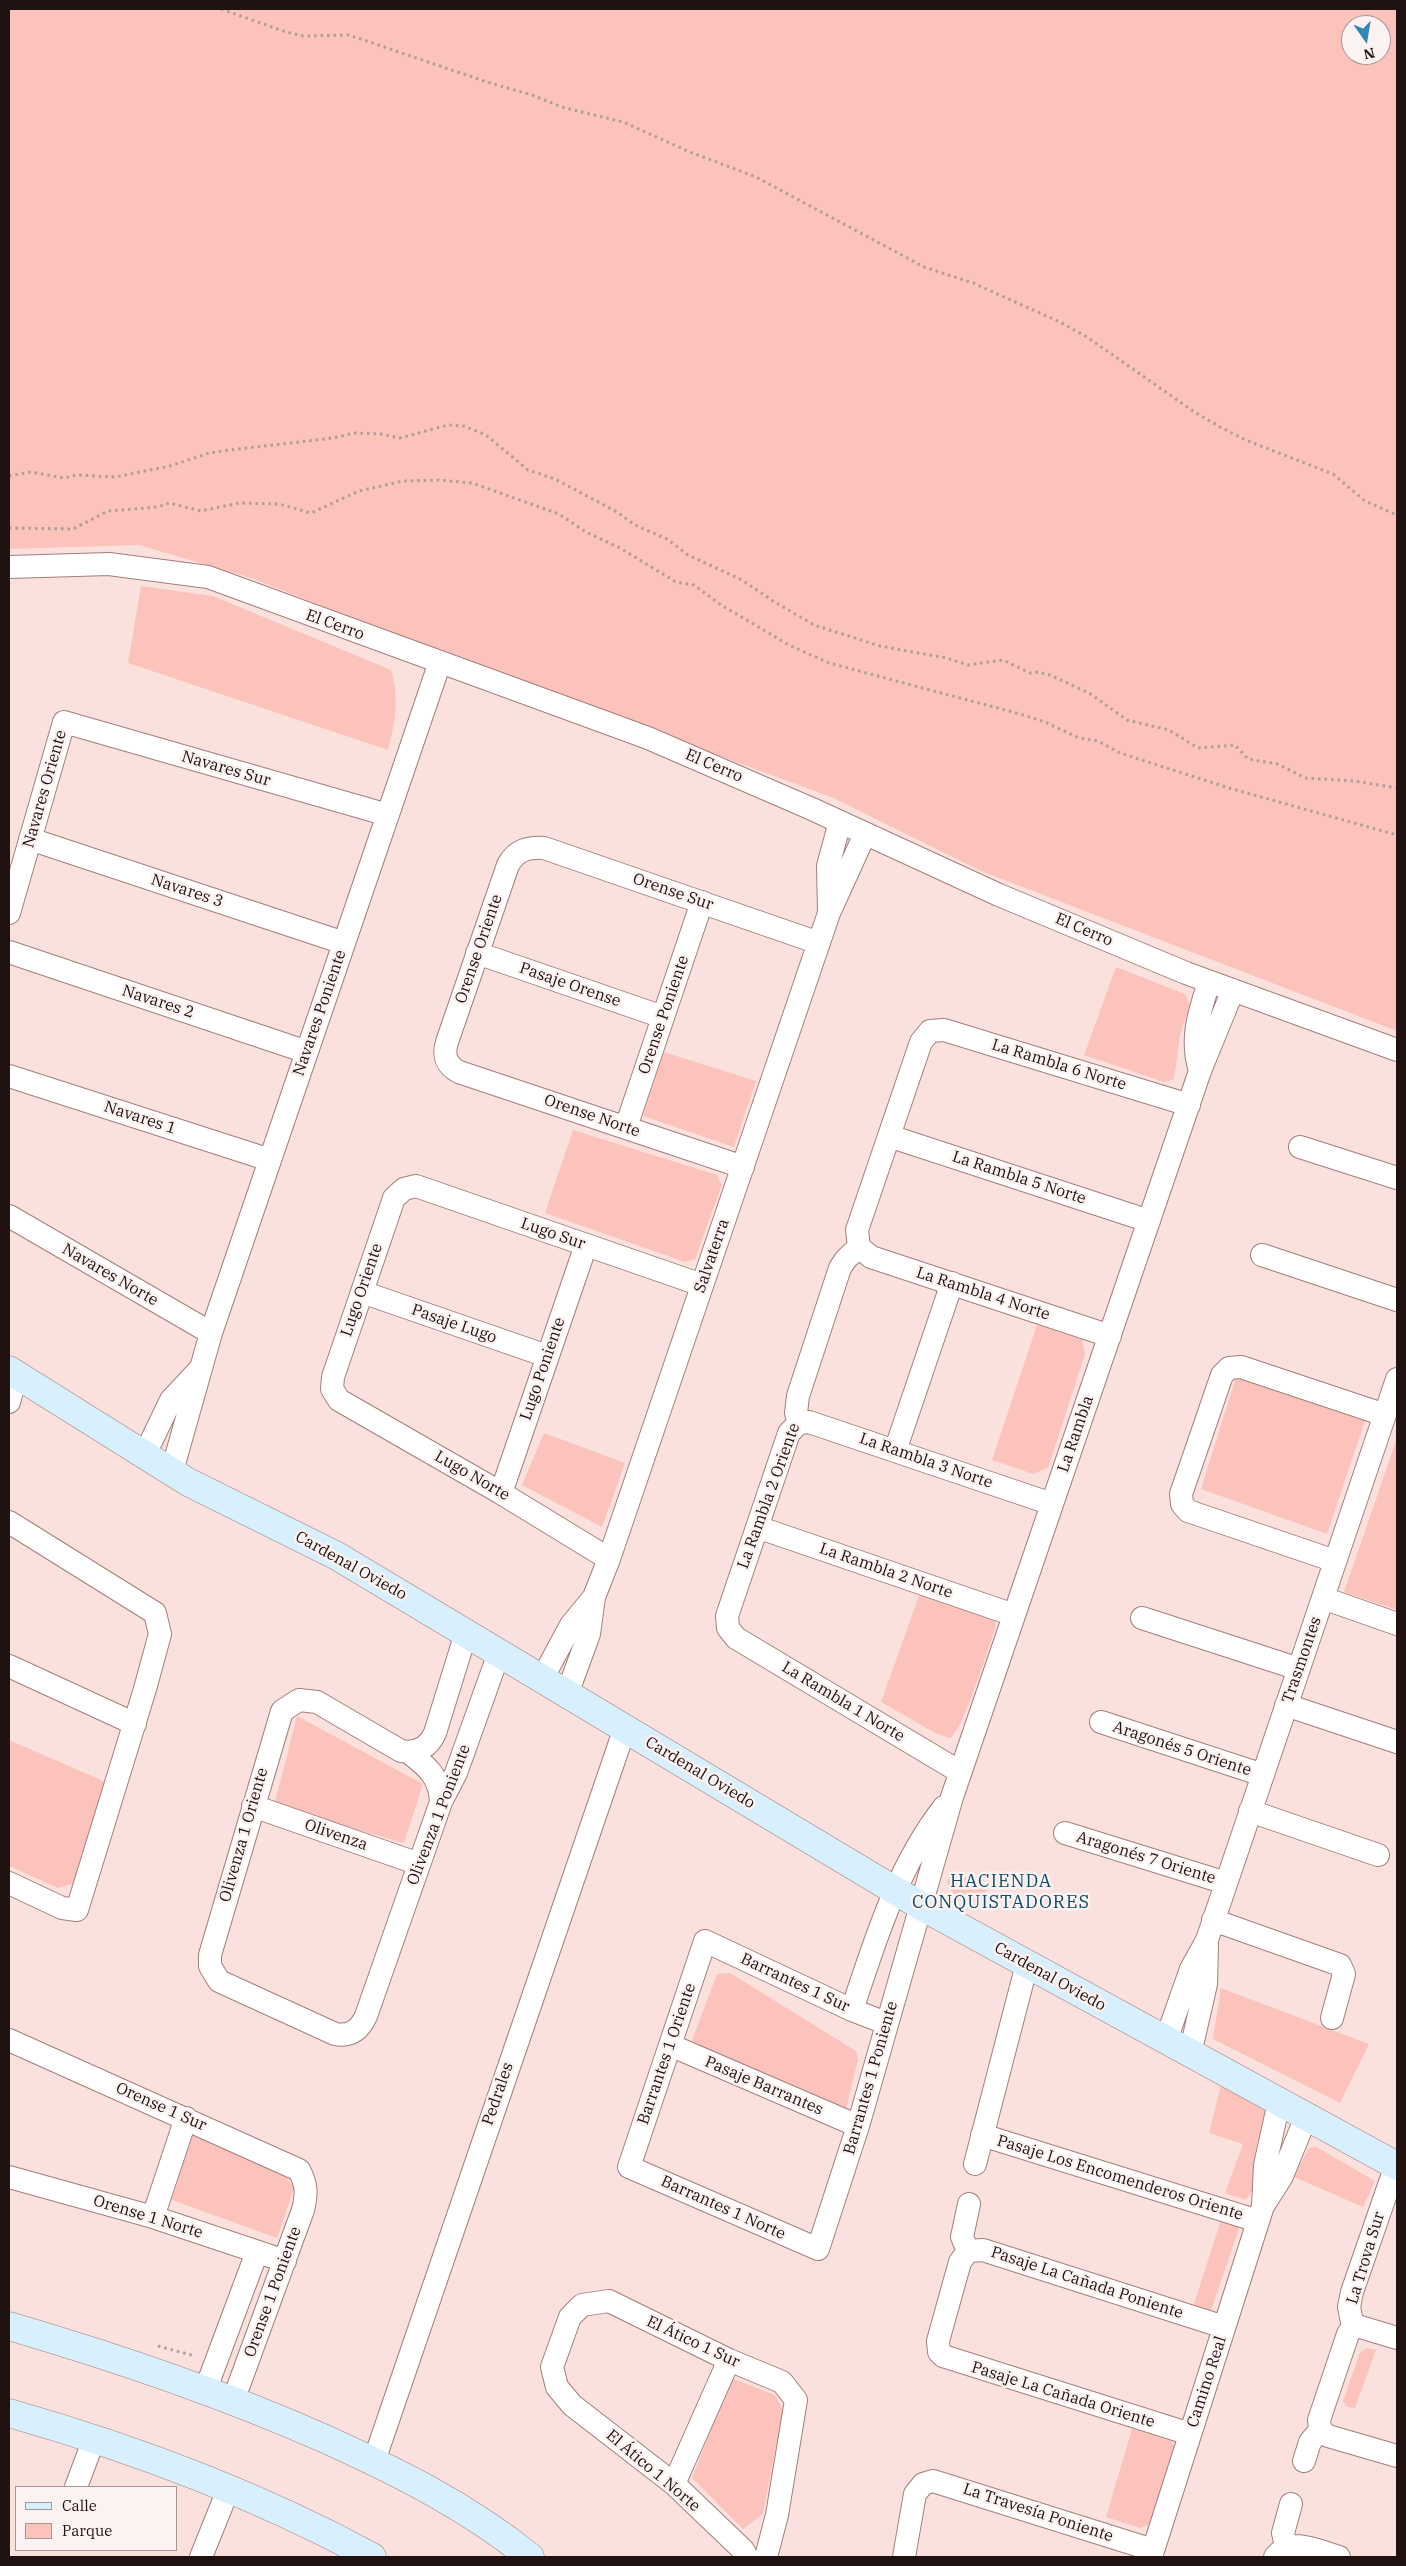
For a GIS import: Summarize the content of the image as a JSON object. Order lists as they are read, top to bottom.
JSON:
{
  "streets": {
    "street": [
      "El Cerro",
      "Navares Sur",
      "Navares Oriente",
      "Navares 3",
      "Orense Sur",
      "Orense Oriente",
      "Pasaje Orense",
      "Navares 2",
      "Navares Poniente",
      "Orense Poniente",
      "La Rambla 6 Norte",
      "Orense Norte",
      "Navares 1",
      "La Rambla 5 Norte",
      "Lugo Sur",
      "Salvaterra",
      "Navares Norte",
      "Lugo Oriente",
      "La Rambla 4 Norte",
      "Pasaje Lugo",
      "Lugo Poniente",
      "La Rambla",
      "La Rambla 3 Norte",
      "Lugo Norte",
      "La Rambla 2 Oriente",
      "Cardenal Oviedo",
      "La Rambla 2 Norte",
      "Trasmontes",
      "La Rambla 1 Norte",
      "Aragonés 5 Oriente",
      "Olivenza 1 Poniente",
      "Olivenza 1 Oriente",
      "Olivenza",
      "Aragonés 7 Oriente",
      "Barrantes 1 Sur",
      "Barrantes 1 Oriente",
      "Barrantes 1 Poniente",
      "Pasaje Barrantes",
      "Pedrales",
      "Orense 1 Sur",
      "Pasaje Los Encomenderos Oriente",
      "Barrantes 1 Norte",
      "Orense 1 Norte",
      "La Trova Sur",
      "Pasaje La Cañada Poniente",
      "Orense 1 Poniente",
      "El Ático 1 Sur",
      "Camino Real",
      "Pasaje La Cañada Oriente",
      "El Ático 1 Norte",
      "La Travesía Poniente"
    ]
  },
  "crossings": [
    ["El Cerro", "Navares Poniente"],
    ["El Cerro", "Salvaterra"],
    ["El Cerro", "La Rambla"],
    ["Navares Sur", "Navares Oriente"],
    ["Navares Sur", "Navares Poniente"],
    ["Navares Oriente", "Navares 3"],
    ["Navares 3", "Navares Poniente"],
    ["Orense Sur", "Orense Oriente"],
    ["Orense Sur", "Orense Poniente"],
    ["Orense Sur", "Salvaterra"],
    ["Orense Oriente", "Pasaje Orense"],
    ["Orense Oriente", "Orense Norte"],
    ["Pasaje Orense", "Orense Poniente"],
    ["Navares 2", "Navares Poniente"],
    ["Navares Poniente", "Navares 1"],
    ["Navares Poniente", "Navares Norte"],
    ["Navares Poniente", "Cardenal Oviedo"],
    ["Orense Poniente", "Orense Norte"],
    ["La Rambla 6 Norte", "La Rambla 5 Norte"],
    ["La Rambla 6 Norte", "La Rambla"],
    ["Orense Norte", "Salvaterra"],
    ["La Rambla 5 Norte", "La Rambla"],
    ["Lugo Sur", "Salvaterra"],
    ["Lugo Sur", "Lugo Oriente"],
    ["Lugo Sur", "Lugo Poniente"],
    ["Salvaterra", "Lugo Norte"],
    ["Salvaterra", "Cardenal Oviedo"],
    ["Lugo Oriente", "Pasaje Lugo"],
    ["Lugo Oriente", "Lugo Norte"],
    ["La Rambla 4 Norte", "La Rambla"],
    ["La Rambla 4 Norte", "La Rambla 2 Oriente"],
    ["Pasaje Lugo", "Lugo Poniente"],
    ["Lugo Poniente", "Lugo Norte"],
    ["La Rambla", "La Rambla 3 Norte"],
    ["La Rambla", "Cardenal Oviedo"],
    ["La Rambla", "La Rambla 2 Norte"],
    ["La Rambla", "La Rambla 1 Norte"],
    ["La Rambla", "Barrantes 1 Poniente"],
    ["La Rambla 3 Norte", "La Rambla 2 Oriente"],
    ["La Rambla 2 Oriente", "La Rambla 2 Norte"],
    ["La Rambla 2 Oriente", "La Rambla 1 Norte"],
    ["Cardenal Oviedo", "Trasmontes"],
    ["Cardenal Oviedo", "Olivenza 1 Poniente"],
    ["Cardenal Oviedo", "Barrantes 1 Poniente"],
    ["Cardenal Oviedo", "Pedrales"],
    ["Cardenal Oviedo", "La Trova Sur"],
    ["Cardenal Oviedo", "Camino Real"],
    ["Trasmontes", "Aragonés 5 Oriente"],
    ["Trasmontes", "Aragonés 7 Oriente"],
    ["Olivenza 1 Poniente", "Olivenza 1 Oriente"],
    ["Olivenza 1 Poniente", "Olivenza"],
    ["Olivenza 1 Oriente", "Olivenza"],
    ["Barrantes 1 Sur", "Barrantes 1 Oriente"],
    ["Barrantes 1 Sur", "Barrantes 1 Poniente"],
    ["Barrantes 1 Oriente", "Pasaje Barrantes"],
    ["Barrantes 1 Oriente", "Barrantes 1 Norte"],
    ["Barrantes 1 Poniente", "Pasaje Barrantes"],
    ["Barrantes 1 Poniente", "Barrantes 1 Norte"],
    ["Orense 1 Sur", "Orense 1 Poniente"],
    ["Pasaje Los Encomenderos Oriente", "Camino Real"],
    ["Orense 1 Norte", "Orense 1 Poniente"],
    ["Pasaje La Cañada Poniente", "Camino Real"],
    ["Pasaje La Cañada Poniente", "Pasaje La Cañada Oriente"],
    ["El Ático 1 Sur", "El Ático 1 Norte"],
    ["Camino Real", "Pasaje La Cañada Oriente"],
    ["Camino Real", "La Travesía Poniente"]
  ],
  "districts": ["HACIENDA CONQUISTADORES"],
  "legend": ["Calle", "Parque"],
  "north": "bottom"
}
